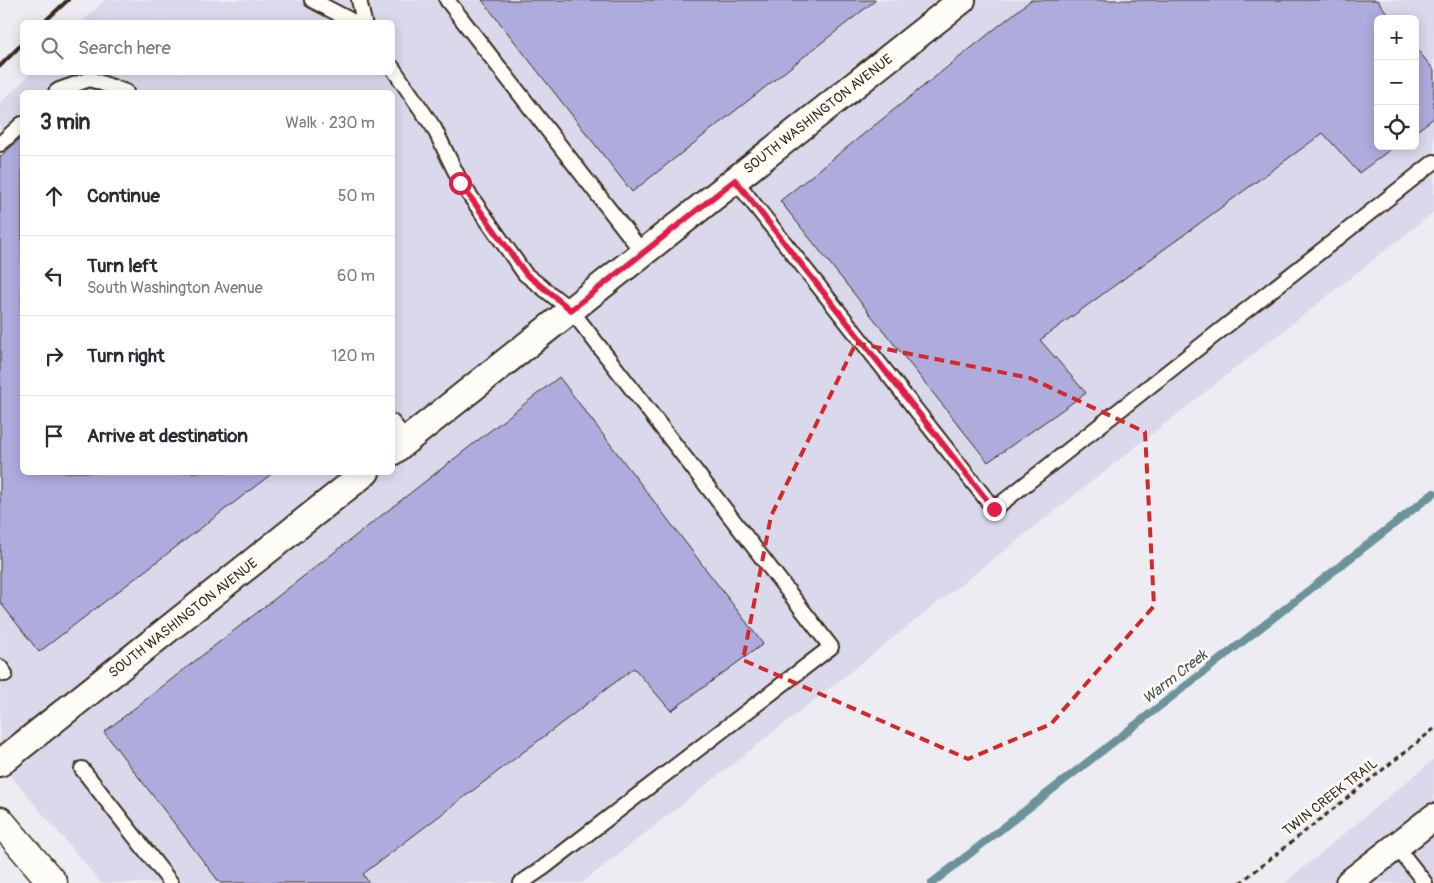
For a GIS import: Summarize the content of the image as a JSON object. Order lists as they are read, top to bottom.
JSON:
{
  "streets": {
    "street": ["SOUTH WASHINGTON AVENUE"],
    "path": ["TWIN CREEK TRAIL"]
  },
  "water": ["Warm Creek"],
  "page": {
    "map_buttons": ["+", "−"],
    "search": "Search here",
    "heading": ["3 min", "Walk · 230 m"],
    "list": [
      ["Continue", "50 m"],
      ["Turn left", "South Washington Avenue", "60 m"],
      ["Turn right", "120 m"],
      "Arrive at destination"
    ]
  }
}
